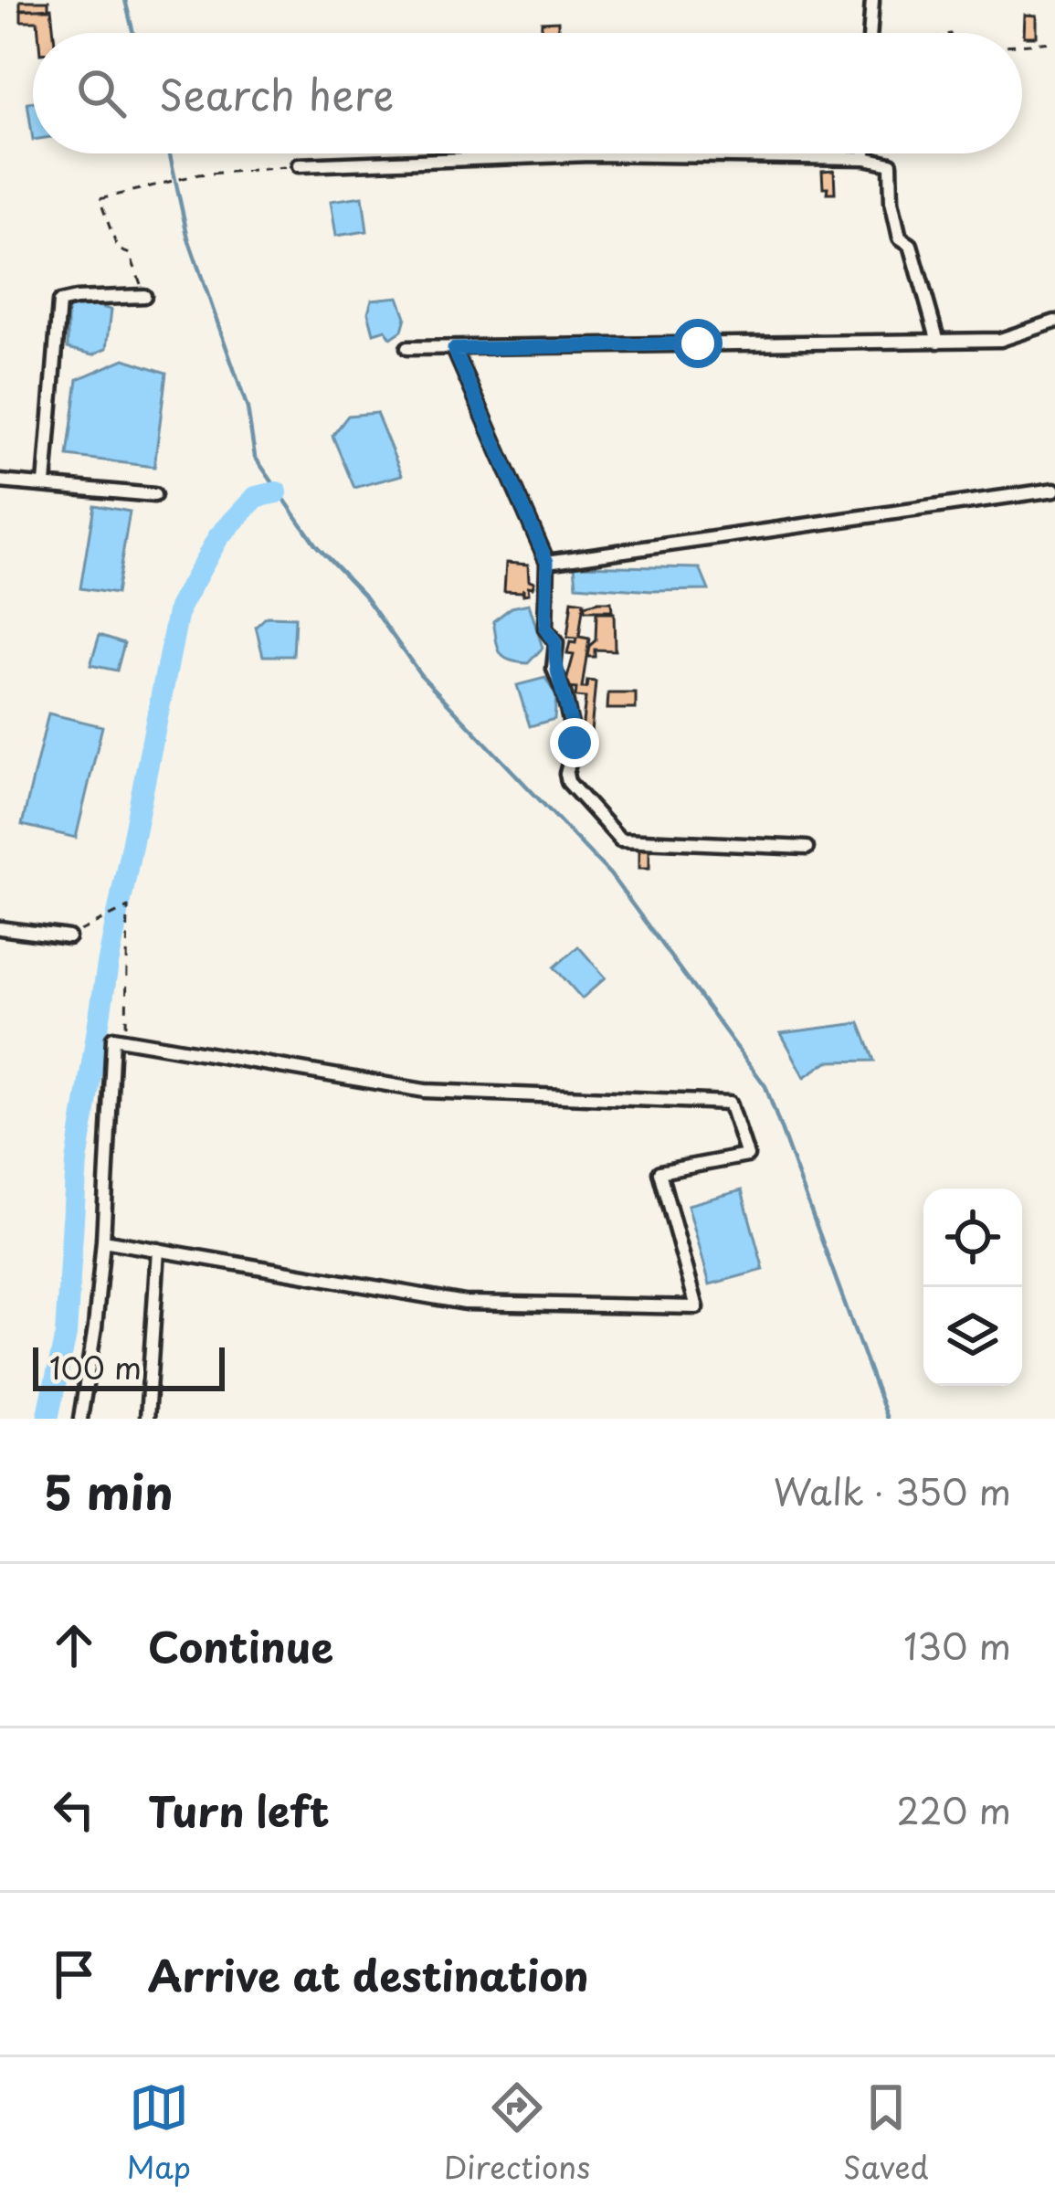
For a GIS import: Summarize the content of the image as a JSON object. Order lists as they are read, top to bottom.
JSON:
{
  "scale_bar": "100 m",
  "page": {
    "search": "Search here",
    "scale": "100 m",
    "heading": ["5 min", "Walk · 350 m"],
    "list": [
      ["Continue", "130 m"],
      ["Turn left", "220 m"],
      "Arrive at destination"
    ],
    "nav": ["Map", "Directions", "Saved"]
  }
}
